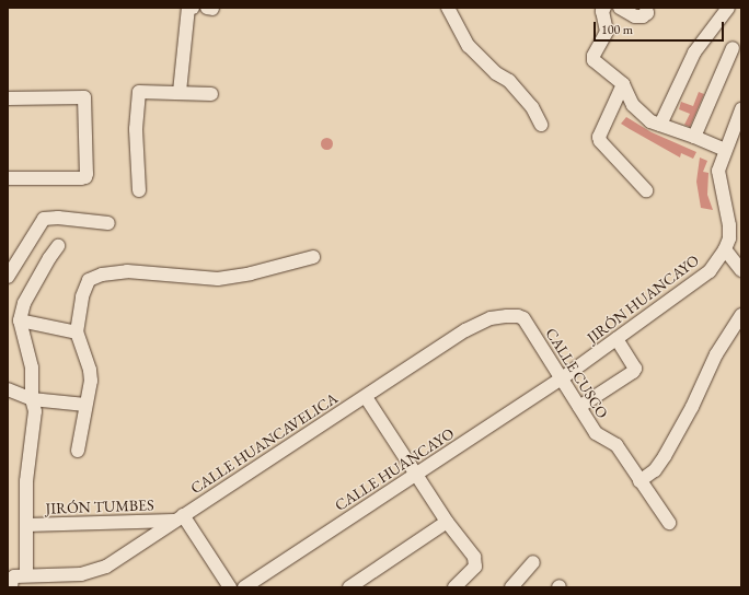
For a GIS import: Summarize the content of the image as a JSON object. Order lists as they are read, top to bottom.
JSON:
{
  "streets": {
    "street": [
      "JIRÓN HUANCAYO",
      "CALLE CUSCO",
      "CALLE HUANCAVELICA",
      "CALLE HUANCAYO",
      "JIRÓN TUMBES"
    ]
  },
  "crossings": [
    ["JIRÓN HUANCAYO", "CALLE CUSCO"],
    ["JIRÓN HUANCAYO", "CALLE HUANCAYO"],
    ["CALLE CUSCO", "CALLE HUANCAVELICA"],
    ["CALLE CUSCO", "CALLE HUANCAYO"],
    ["CALLE HUANCAVELICA", "JIRÓN TUMBES"]
  ],
  "scale_bar": "100 m"
}
